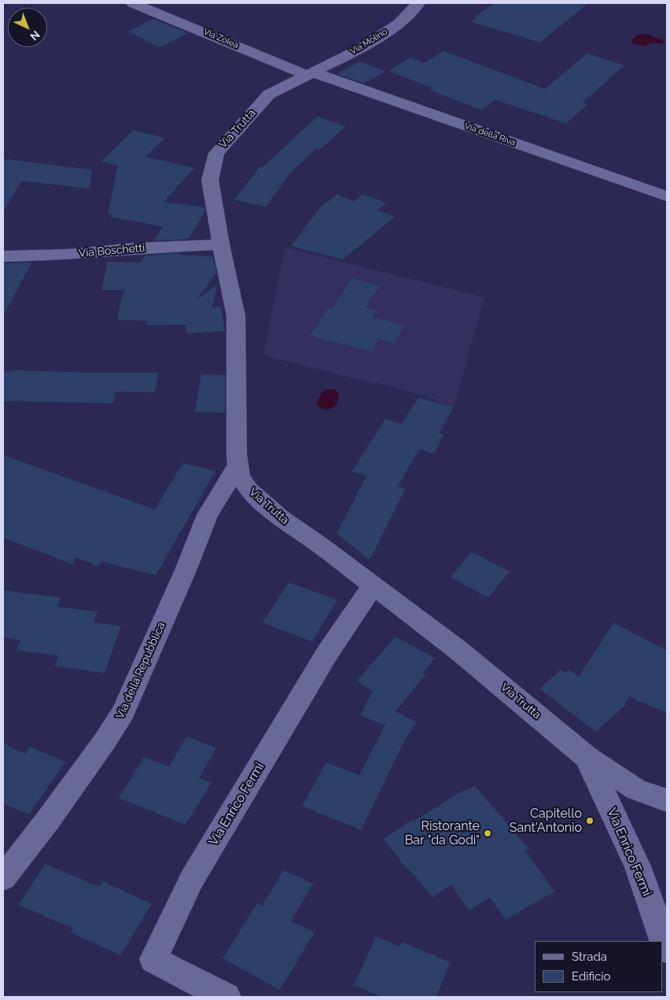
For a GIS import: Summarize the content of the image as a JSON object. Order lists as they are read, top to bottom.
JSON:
{
  "streets": {
    "street": [
      "Via Zolea",
      "Via Molino",
      "Via Trutta",
      "Via della Riva",
      "Via Boschetti",
      "Via della Repubblica",
      "Via Enrico Fermi"
    ]
  },
  "crossings": [
    ["Via Zolea", "Via Molino"],
    ["Via Zolea", "Via Trutta"],
    ["Via Zolea", "Via della Riva"],
    ["Via Molino", "Via Trutta"],
    ["Via Molino", "Via della Riva"],
    ["Via Trutta", "Via della Riva"],
    ["Via Trutta", "Via Boschetti"],
    ["Via Trutta", "Via della Repubblica"],
    ["Via Trutta", "Via Enrico Fermi"]
  ],
  "places": ["Capitello Sant'Antonio", "Ristorante Bar \"da Godi\""],
  "legend": ["Strada", "Edificio"],
  "north": "bottom right"
}
